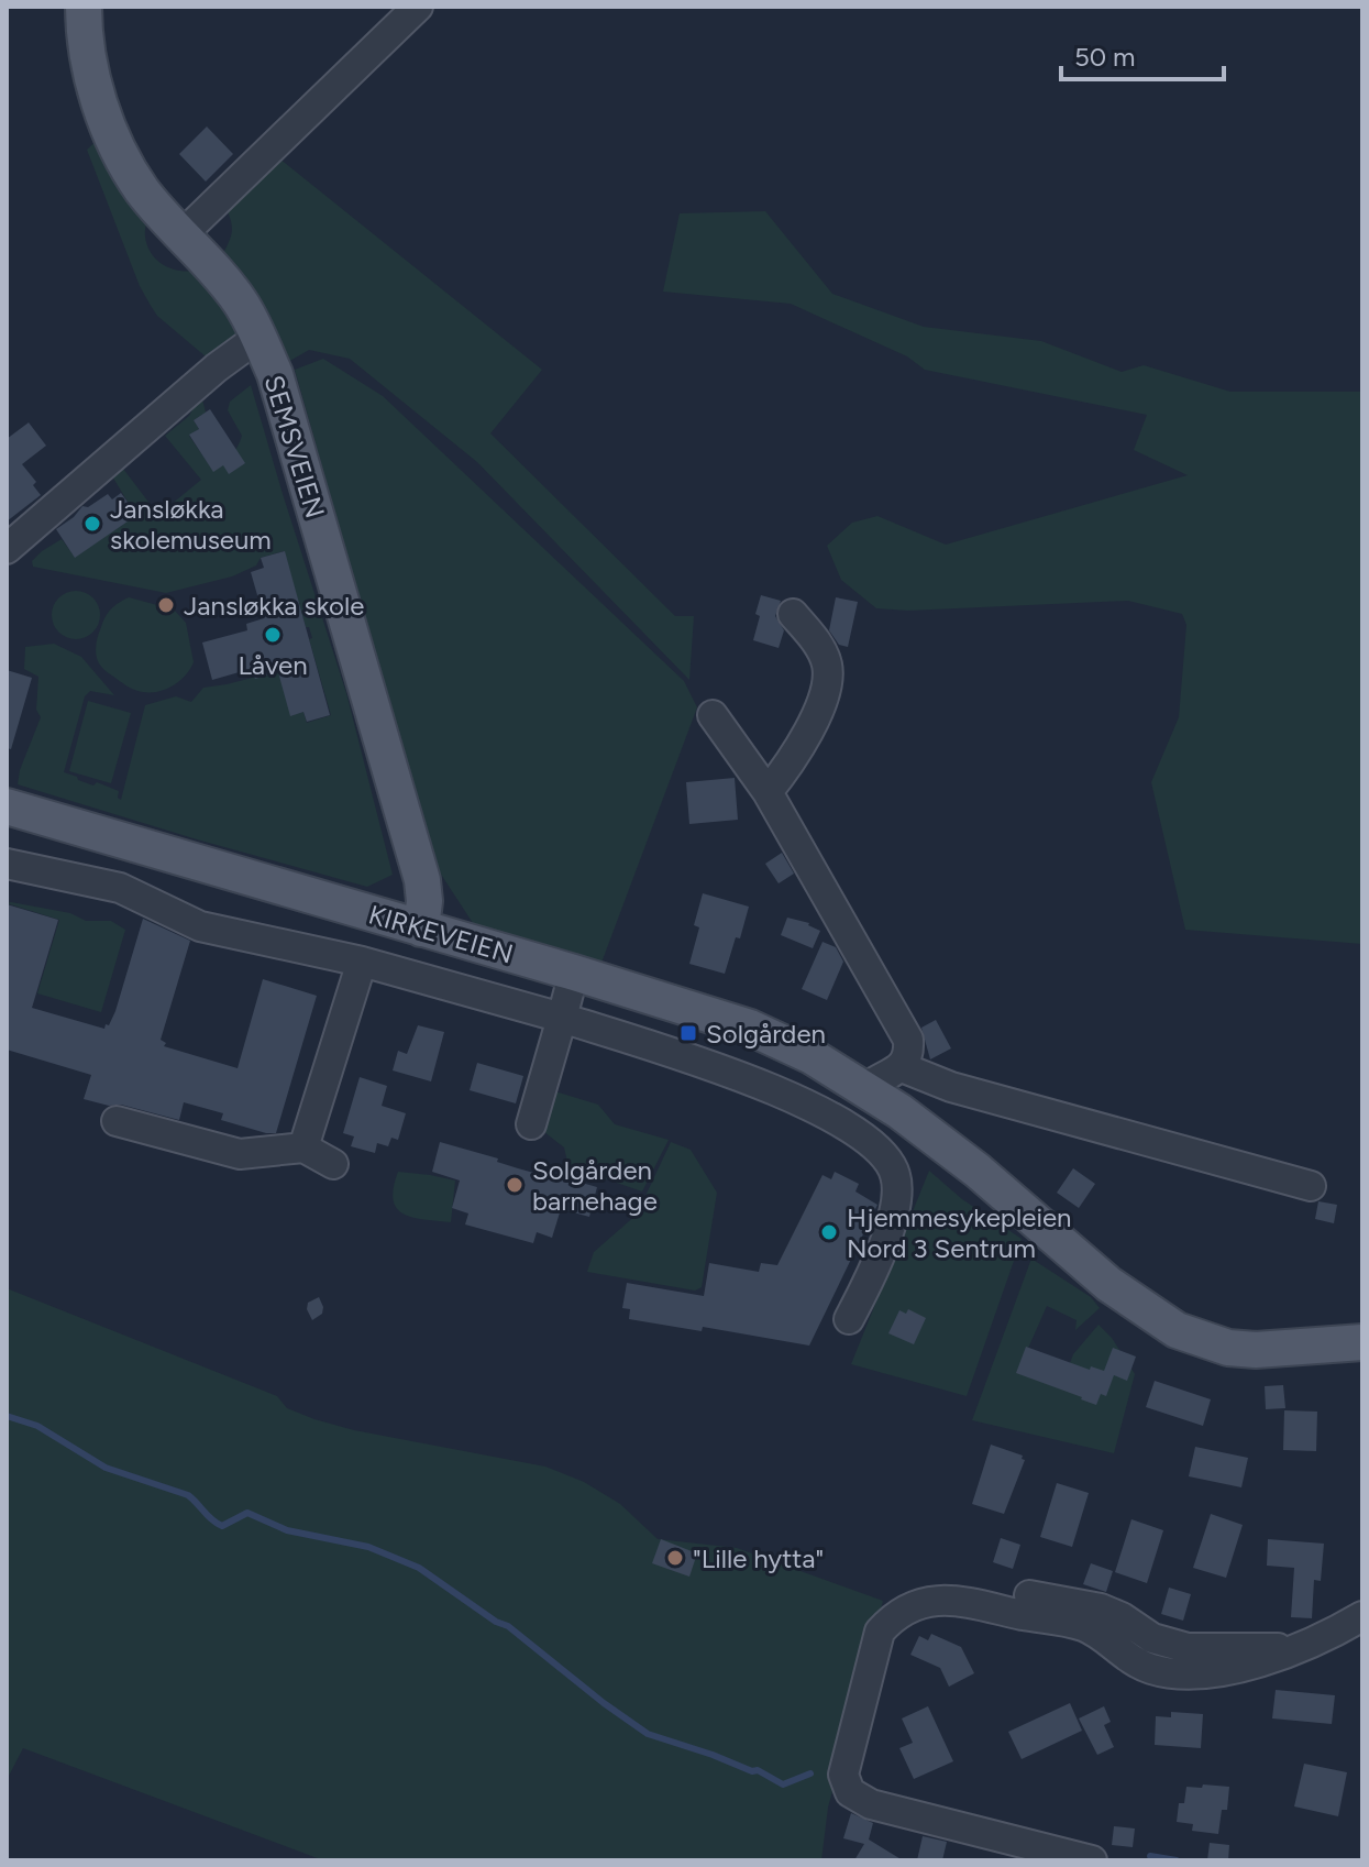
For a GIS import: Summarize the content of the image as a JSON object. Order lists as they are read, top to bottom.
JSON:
{
  "streets": {
    "main road": ["SEMSVEIEN", "KIRKEVEIEN"]
  },
  "crossings": [
    ["SEMSVEIEN", "KIRKEVEIEN"]
  ],
  "places": {
    "other": [
      "Jansløkka skolemuseum",
      "Jansløkka skole",
      "Låven",
      "Solgården barnehage",
      "Hjemmesykepleien Nord 3 Sentrum",
      "\"Lille hytta\""
    ],
    "transit": ["Solgården"]
  },
  "scale_bar": "50 m"
}
